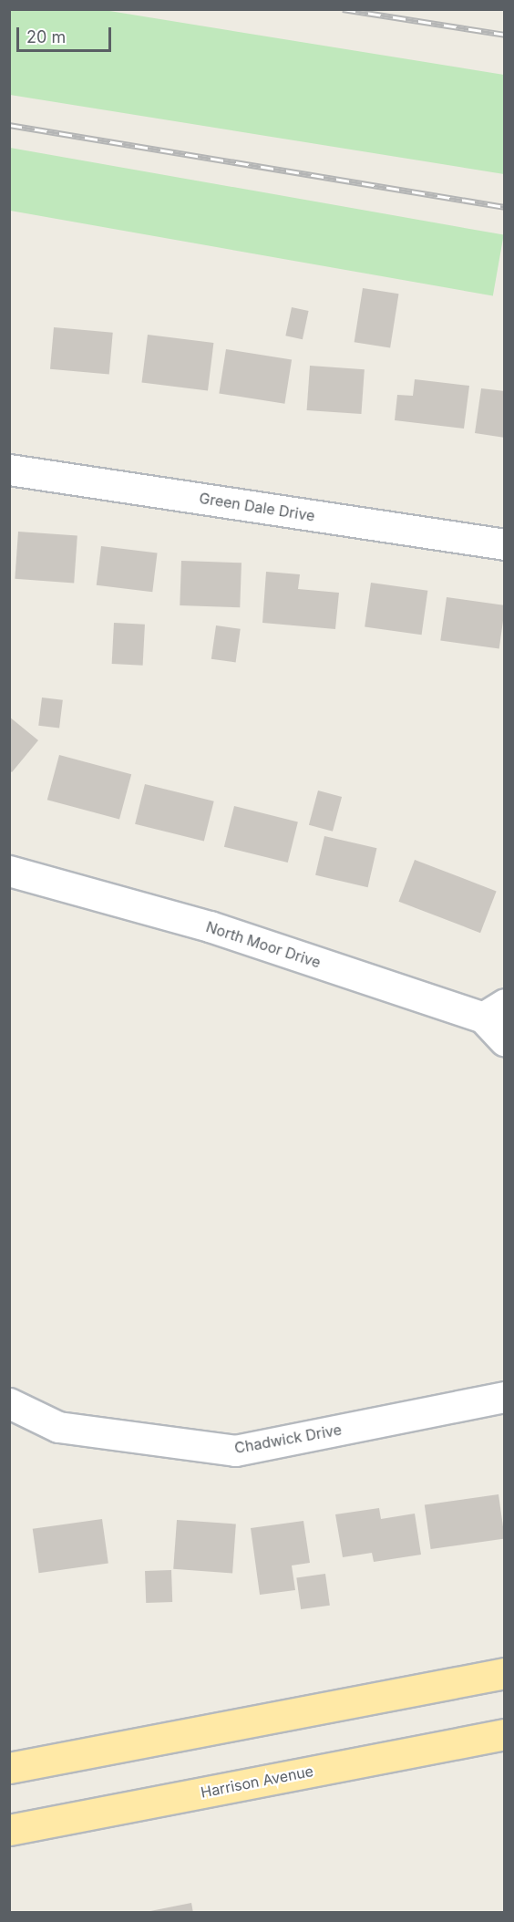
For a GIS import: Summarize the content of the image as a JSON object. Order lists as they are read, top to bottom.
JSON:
{
  "streets": {
    "main road": ["Harrison Avenue"],
    "street": ["Green Dale Drive", "North Moor Drive", "Chadwick Drive"]
  },
  "scale_bar": "20 m"
}
